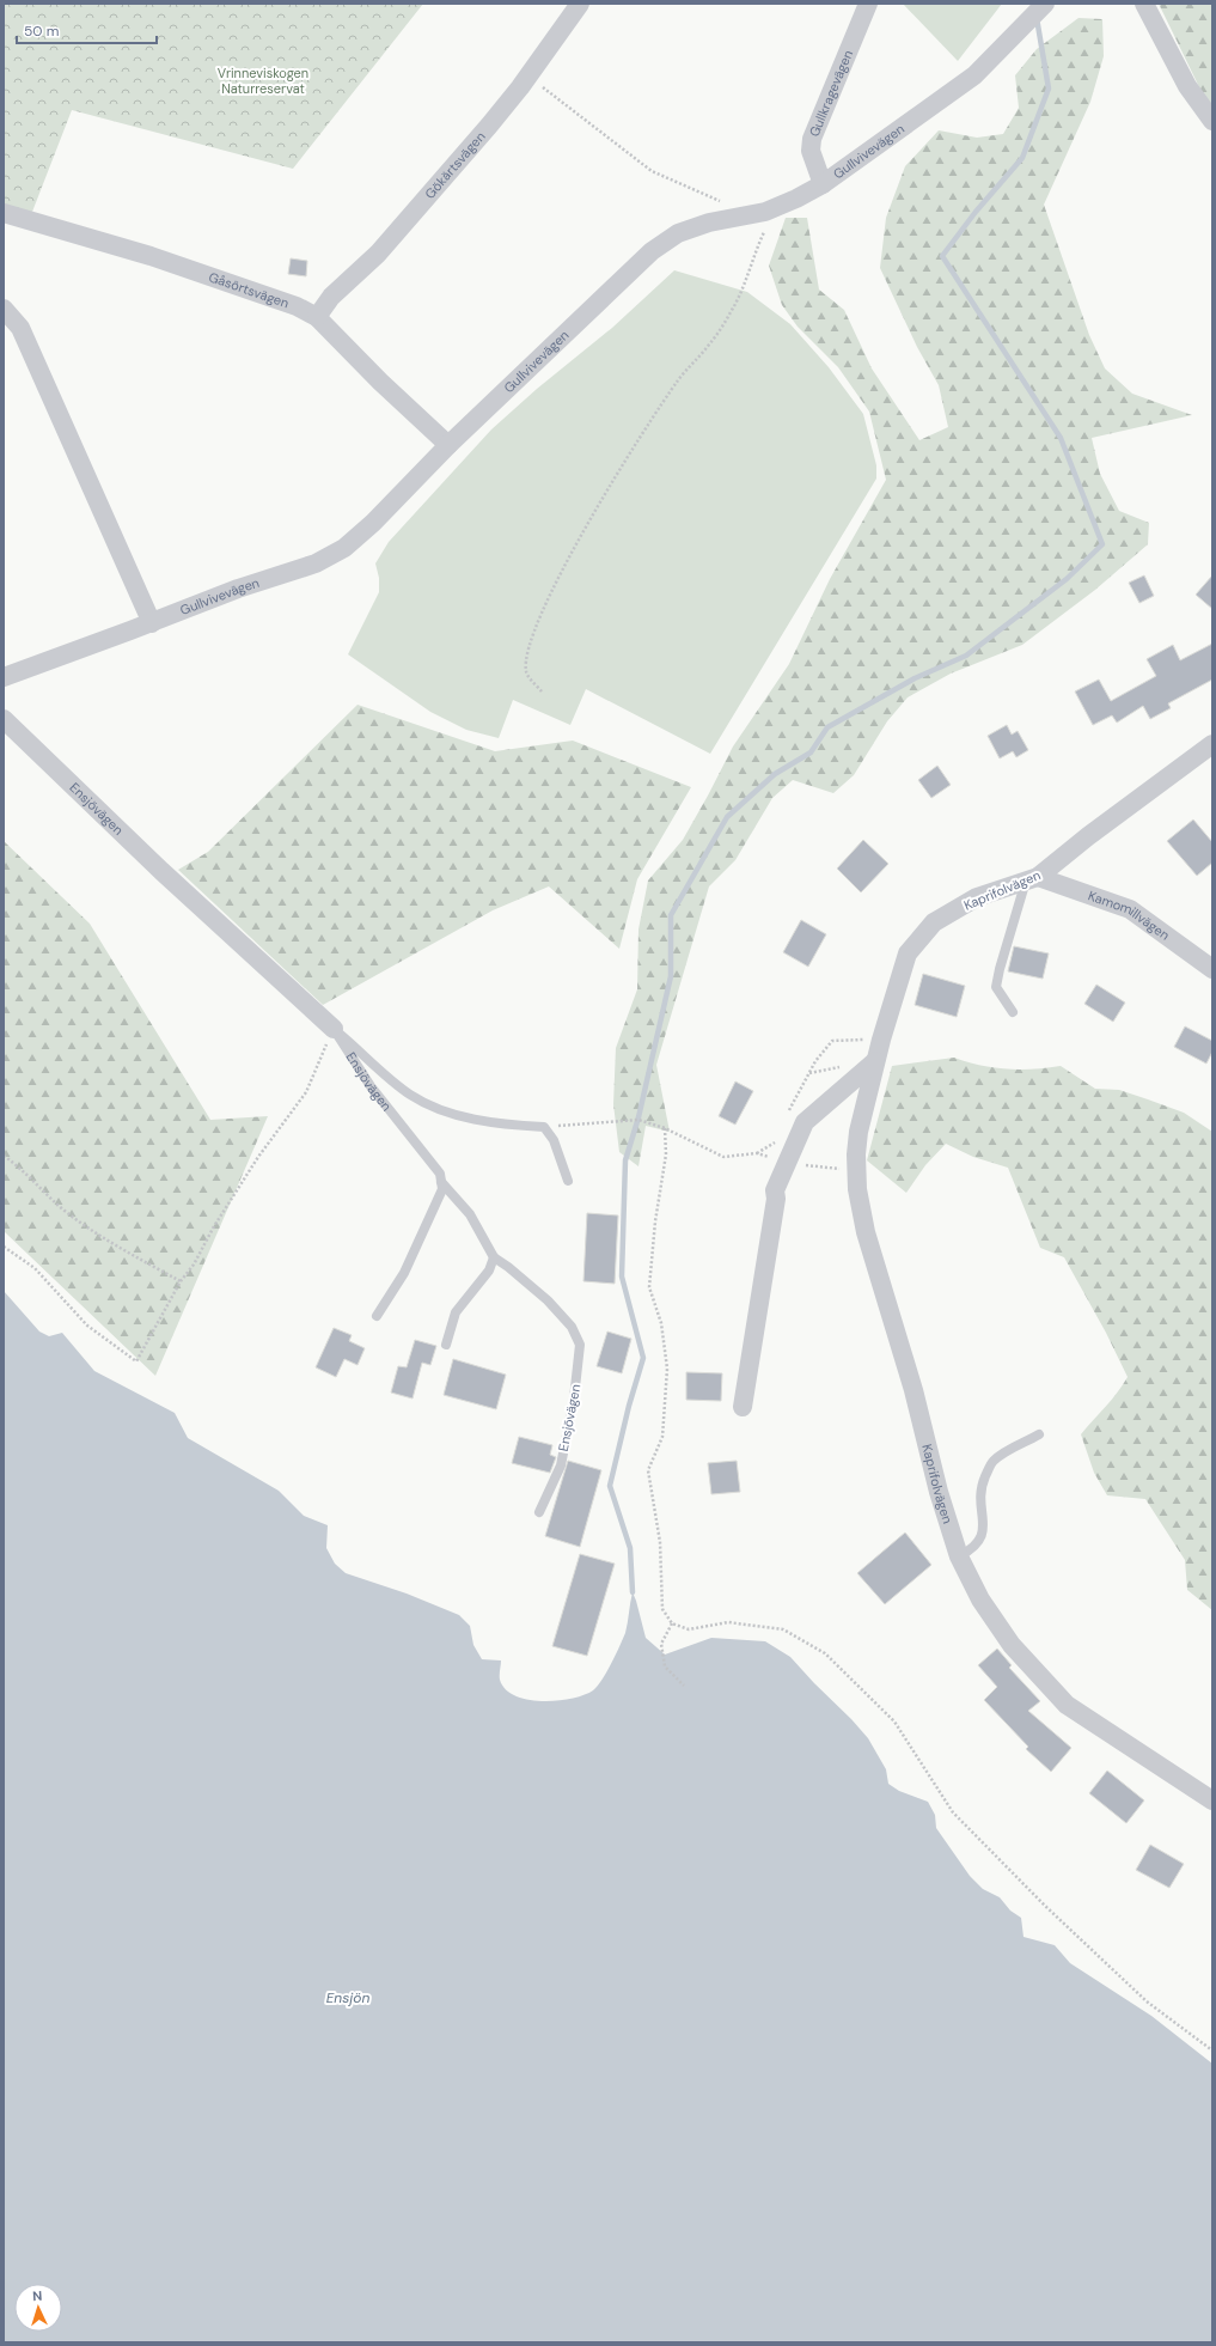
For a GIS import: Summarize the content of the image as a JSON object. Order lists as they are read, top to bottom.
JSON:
{
  "streets": {
    "street": [
      "Gullkragevägen",
      "Gullvivevägen",
      "Gökärtsvägen",
      "Gåsörtsvägen",
      "Ensjövägen",
      "Kaprifolvägen",
      "Kamomillvägen"
    ]
  },
  "crossings": [
    ["Gullkragevägen", "Gullvivevägen"],
    ["Gullvivevägen", "Gåsörtsvägen"],
    ["Gökärtsvägen", "Gåsörtsvägen"],
    ["Kaprifolvägen", "Kamomillvägen"]
  ],
  "water": ["Ensjön"],
  "parks": ["Vrinneviskogen Naturreservat"],
  "scale_bar": "50 m",
  "north": "top"
}
